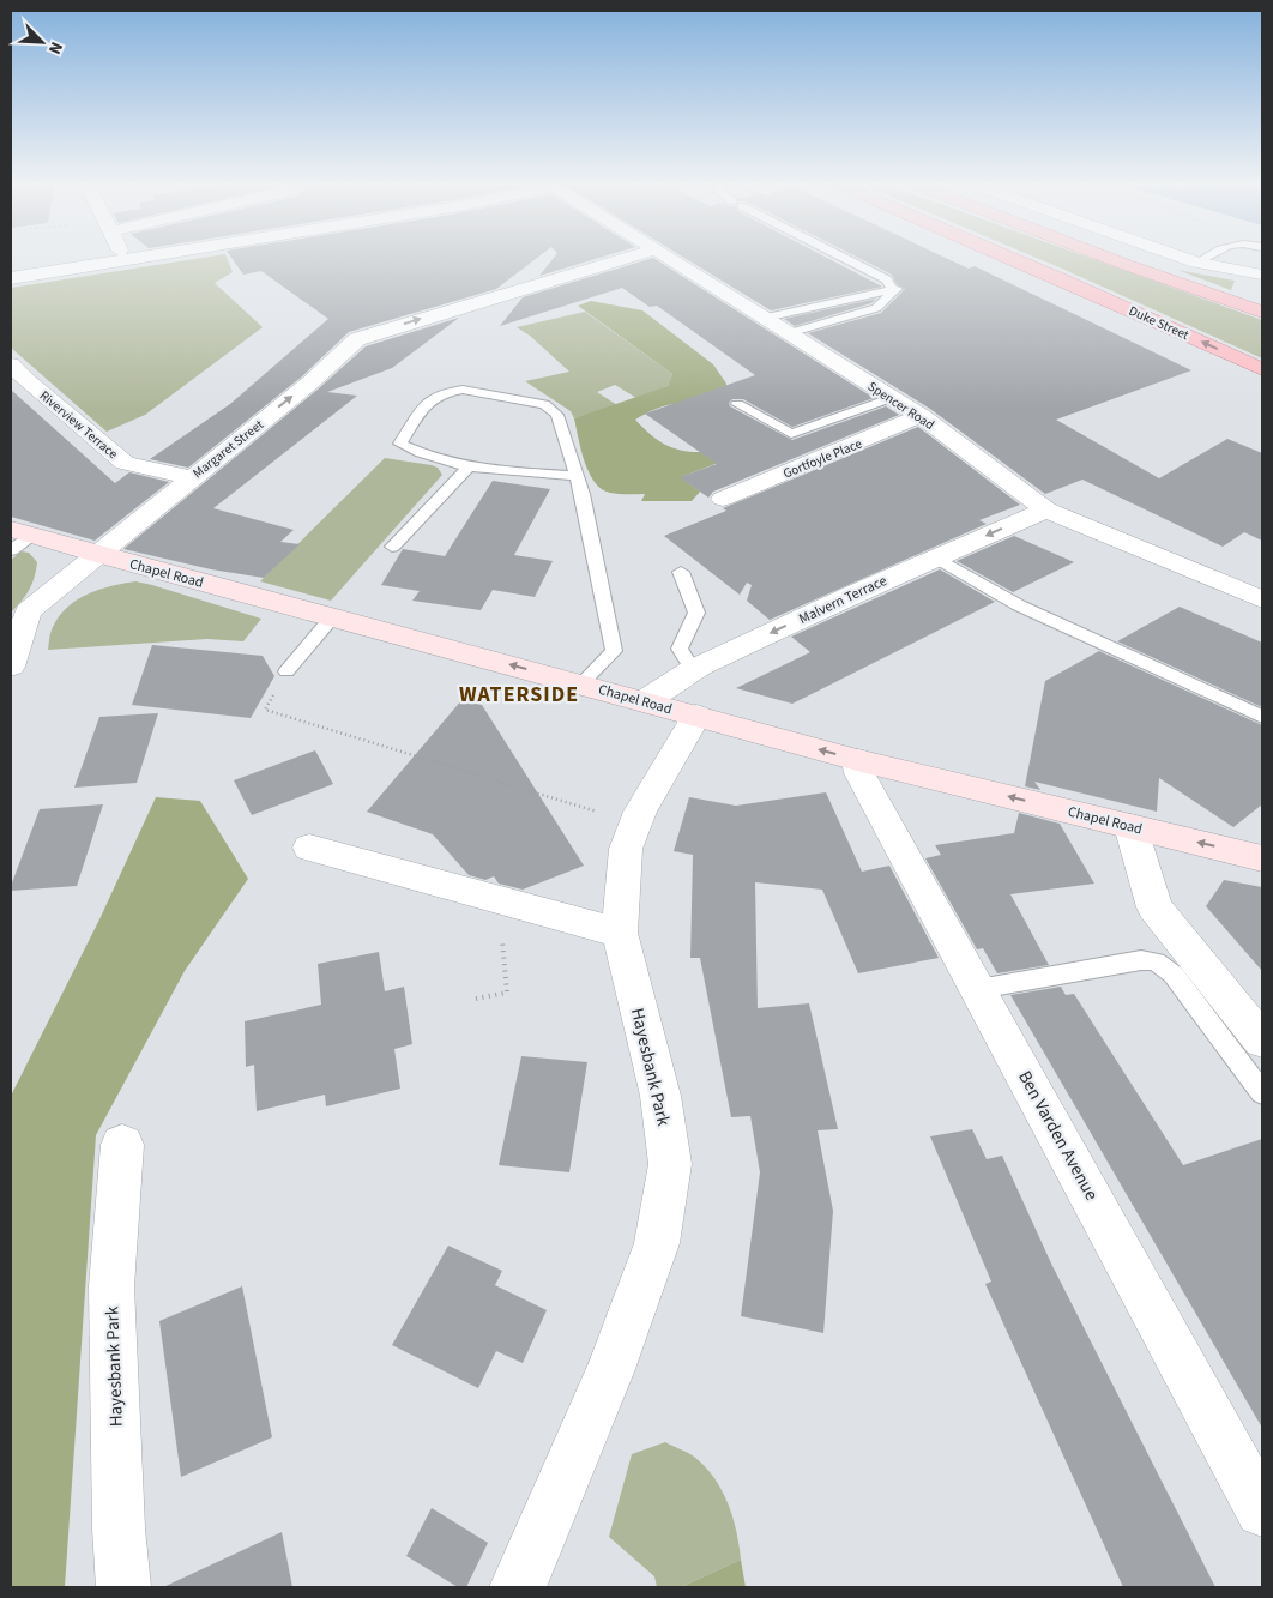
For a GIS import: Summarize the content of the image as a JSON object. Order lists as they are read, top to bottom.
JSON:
{
  "streets": {
    "highway": ["Duke Street"],
    "main road": ["Chapel Road"],
    "street": [
      "Spencer Road",
      "Riverview Terrace",
      "Margaret Street",
      "Gortfoyle Place",
      "Malvern Terrace",
      "Hayesbank Park",
      "Ben Varden Avenue"
    ]
  },
  "crossings": [
    ["Spencer Road", "Gortfoyle Place"],
    ["Spencer Road", "Malvern Terrace"],
    ["Riverview Terrace", "Margaret Street"],
    ["Margaret Street", "Chapel Road"],
    ["Chapel Road", "Malvern Terrace"],
    ["Chapel Road", "Hayesbank Park"],
    ["Chapel Road", "Ben Varden Avenue"]
  ],
  "one_way": ["Margaret Street", "Chapel Road", "Malvern Terrace"],
  "districts": ["WATERSIDE"],
  "north": "bottom right"
}
